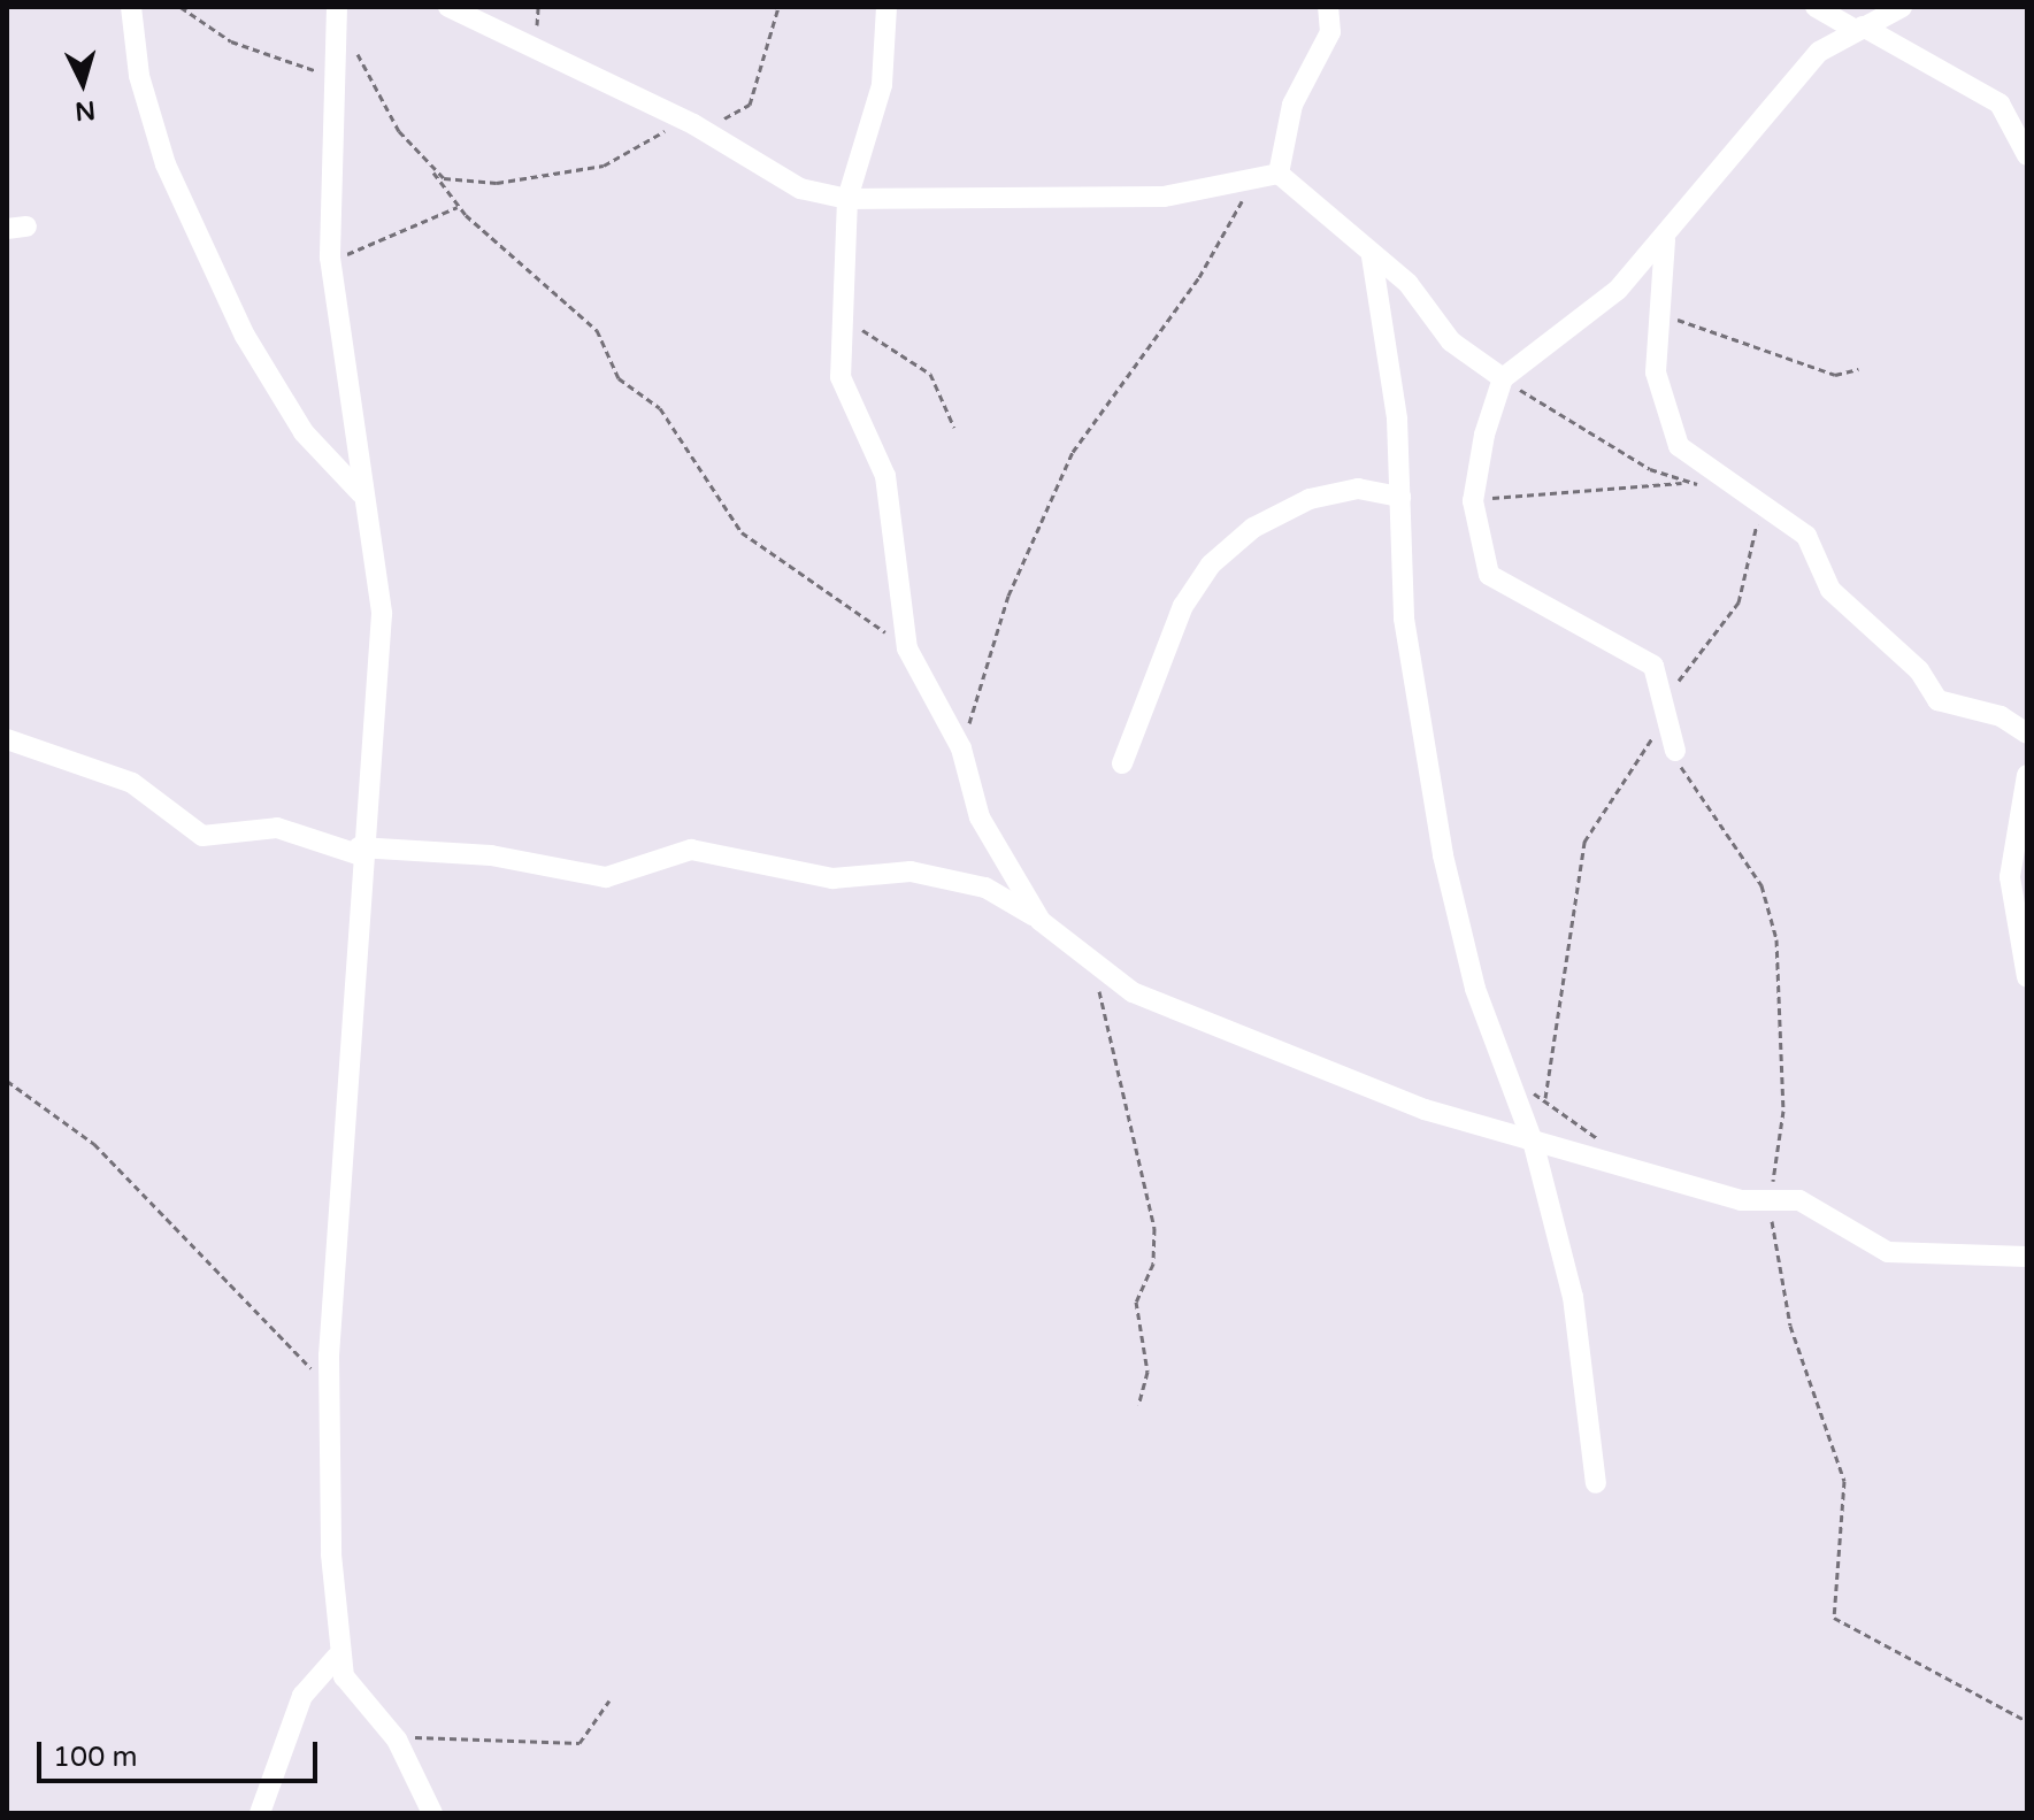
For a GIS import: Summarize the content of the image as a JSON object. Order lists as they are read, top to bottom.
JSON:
{
  "scale_bar": "100 m",
  "north": "bottom"
}
